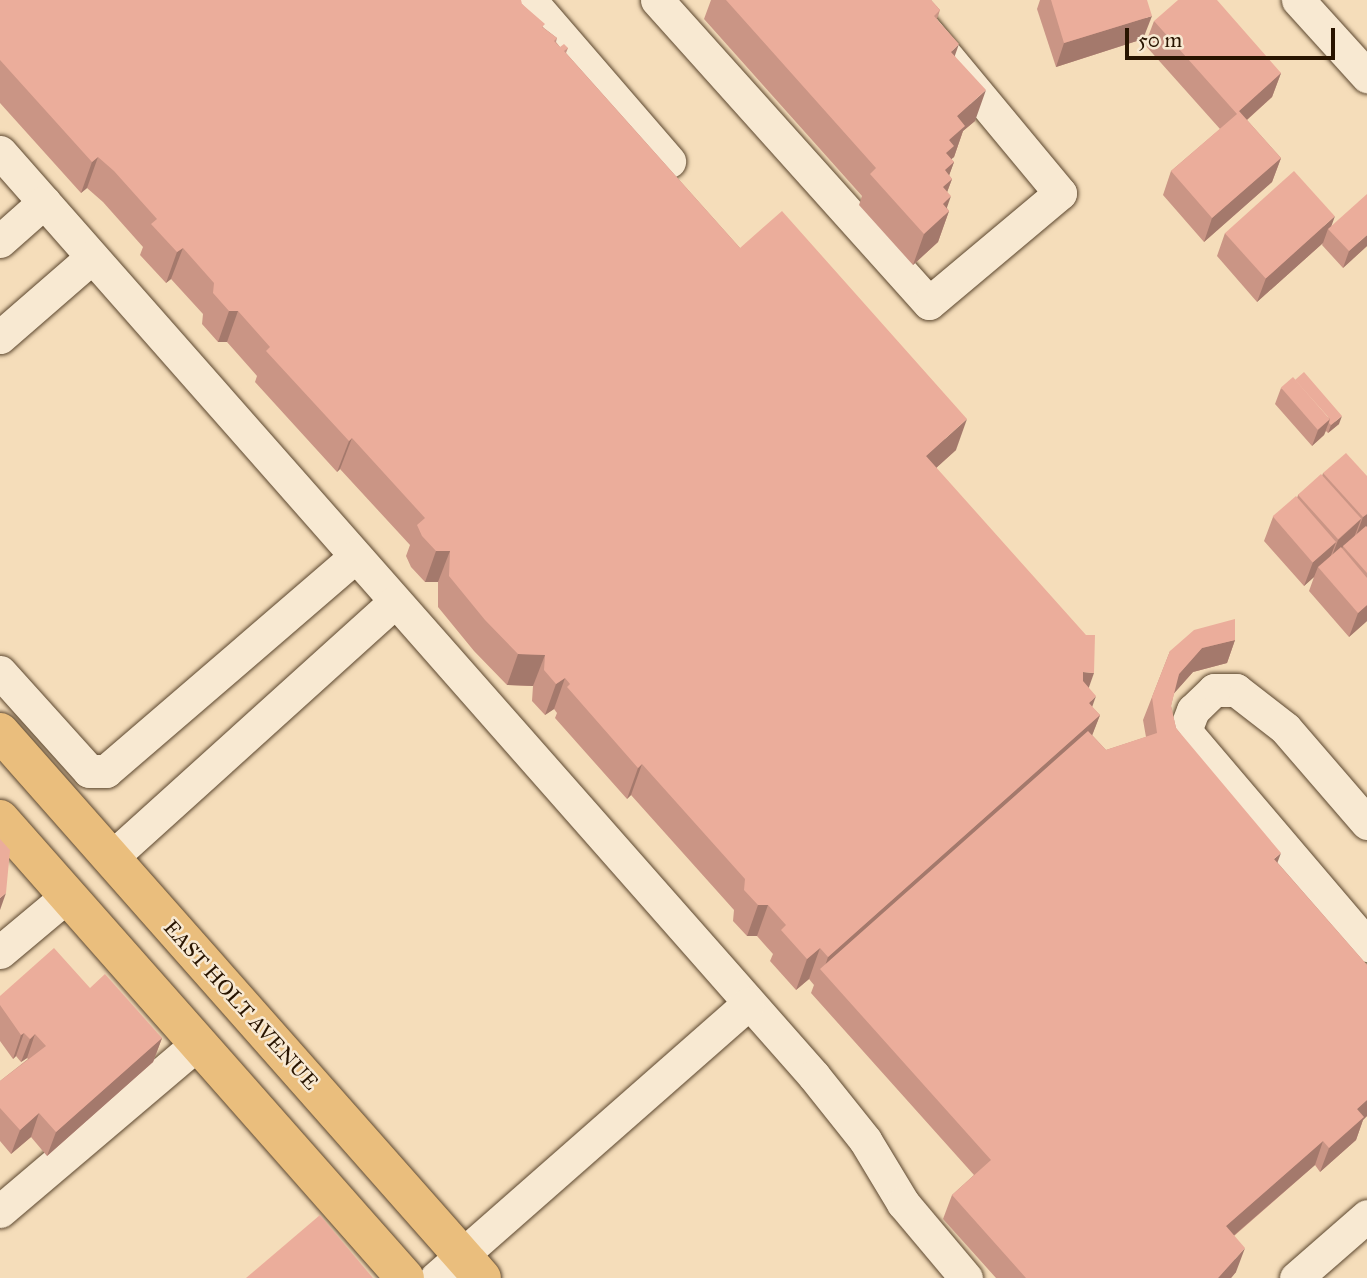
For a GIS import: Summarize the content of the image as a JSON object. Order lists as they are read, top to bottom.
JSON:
{
  "streets": {
    "main road": ["EAST HOLT AVENUE"]
  },
  "scale_bar": "50 m"
}
